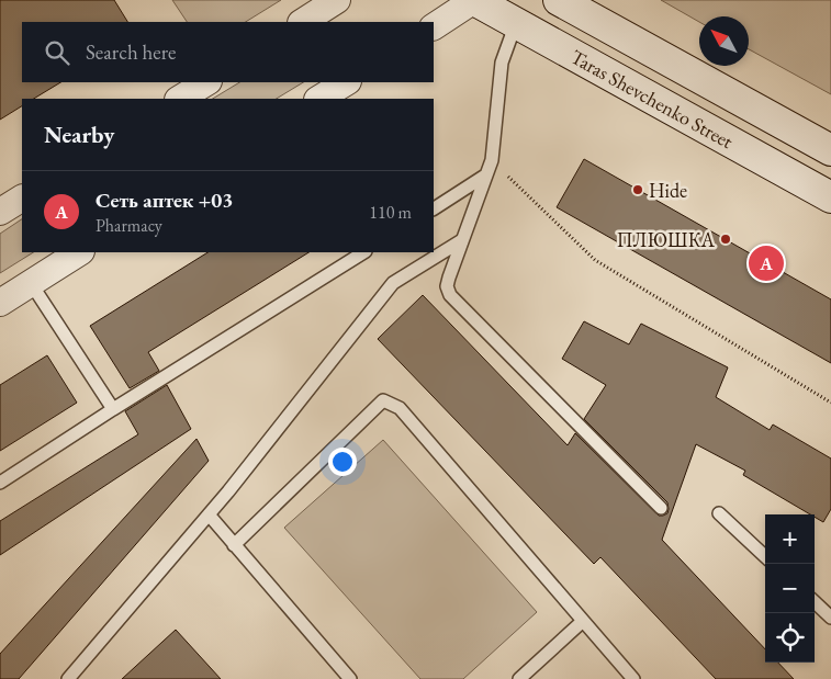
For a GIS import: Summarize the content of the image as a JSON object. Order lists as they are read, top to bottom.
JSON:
{
  "streets": {
    "main road": ["Taras Shevchenko Street"]
  },
  "places": ["Hide", "ПЛЮШКА"],
  "north": "top left",
  "page": {
    "search": "Search here",
    "heading": "Nearby",
    "list": [
      {
        "mark": "A",
        "name": "Сеть аптек +03",
        "note": "Pharmacy",
        "value": "110 m"
      }
    ],
    "pins": "A",
    "map_buttons": ["+", "−"]
  }
}
